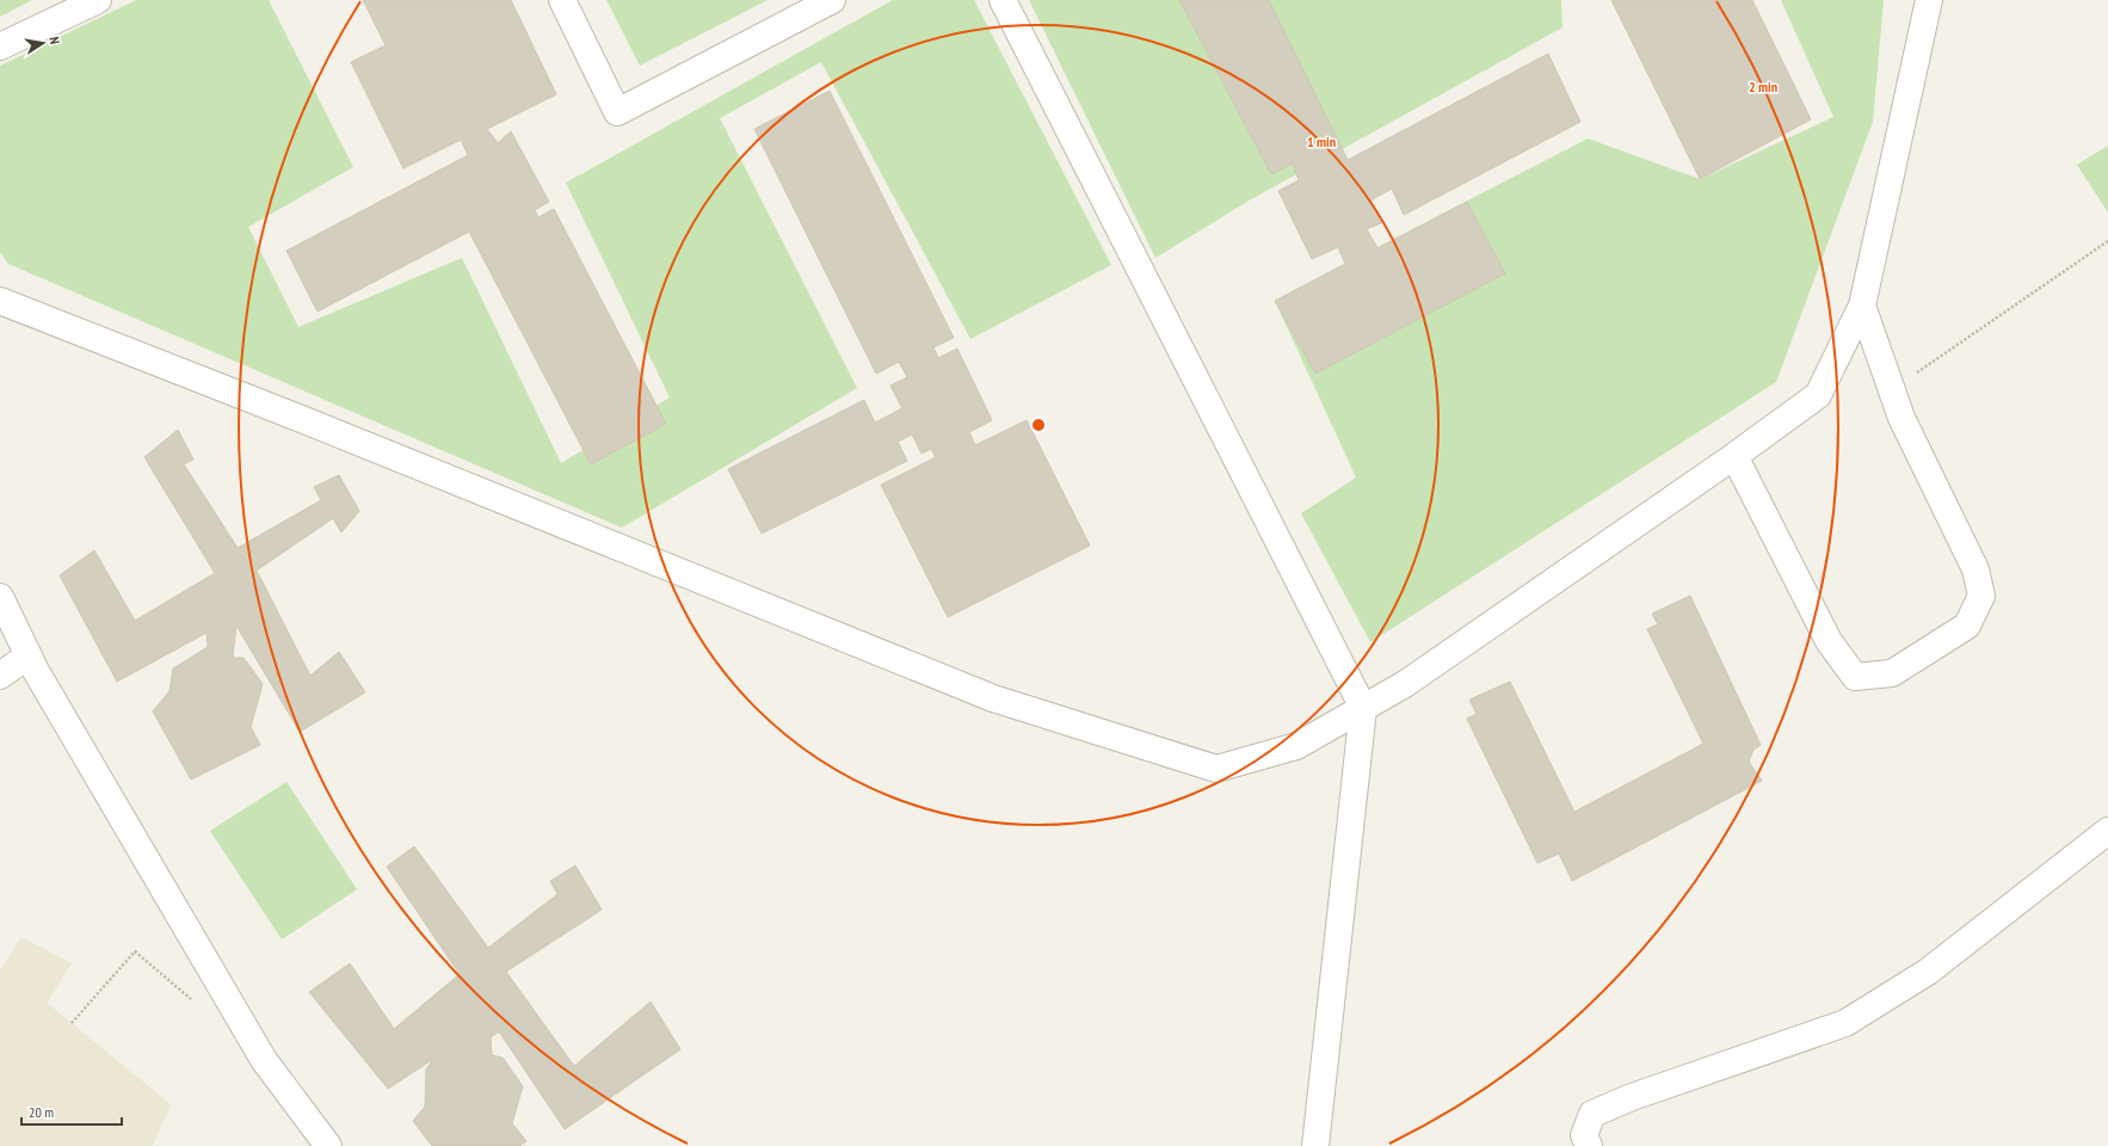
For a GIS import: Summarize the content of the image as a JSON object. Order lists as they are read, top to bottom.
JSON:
{
  "scale_bar": "20 m",
  "north": "right",
  "rings": ["2 min", "1 min"]
}
